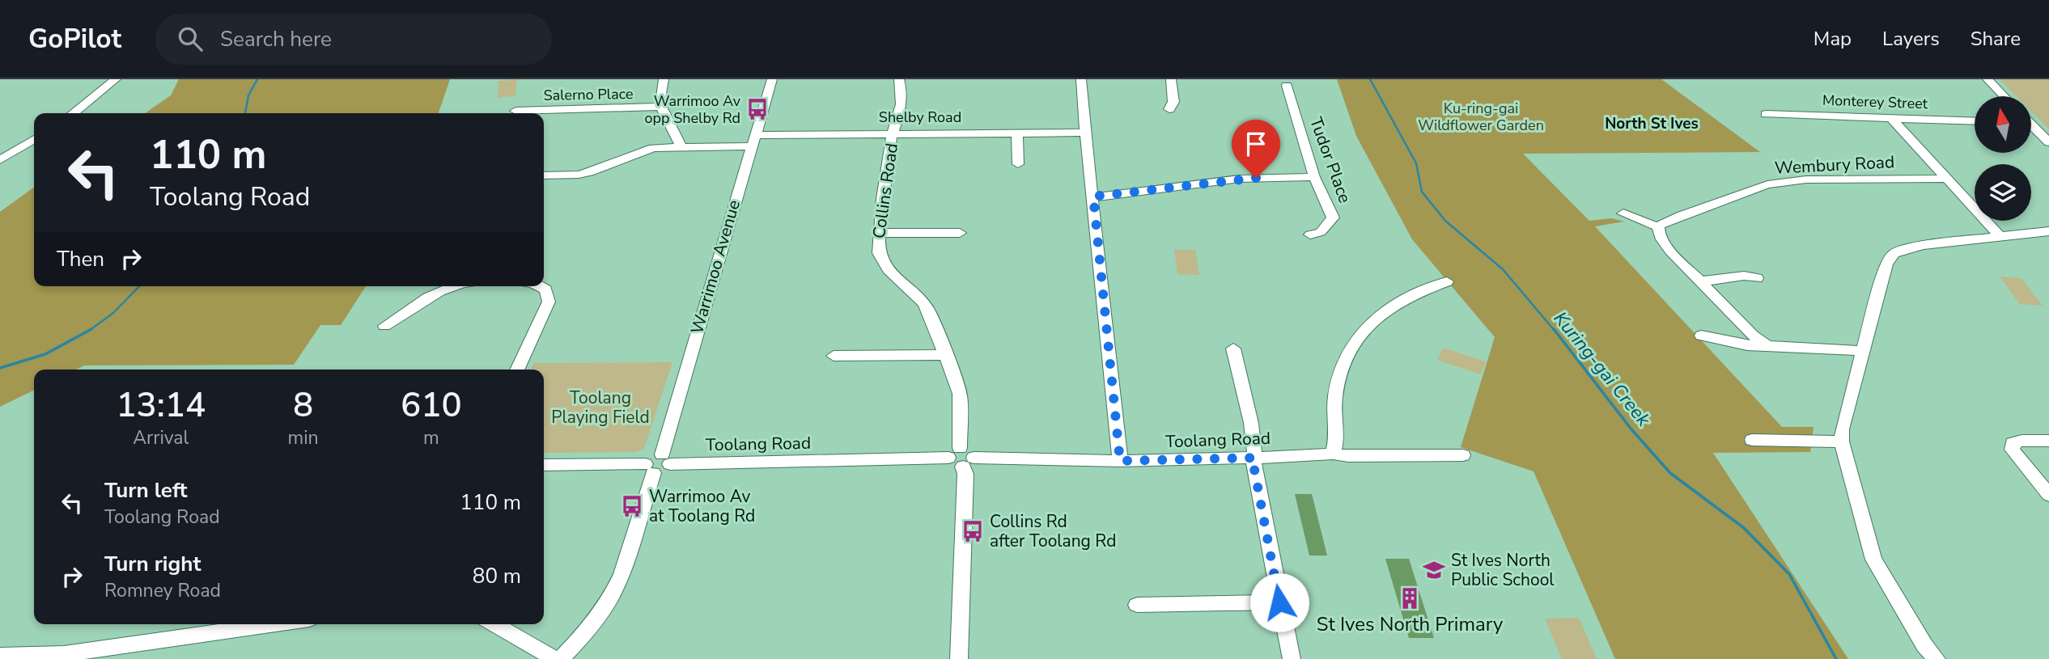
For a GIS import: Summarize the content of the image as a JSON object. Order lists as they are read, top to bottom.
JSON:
{
  "streets": {
    "street": [
      "Salerno Place",
      "Monterey Street",
      "Shelby Road",
      "Tudor Place",
      "Wembury Road",
      "Collins Road",
      "Warrimoo Avenue",
      "Toolang Road"
    ]
  },
  "crossings": [
    ["Shelby Road", "Collins Road"],
    ["Shelby Road", "Warrimoo Avenue"],
    ["Collins Road", "Toolang Road"],
    ["Warrimoo Avenue", "Toolang Road"]
  ],
  "districts": ["North St Ives"],
  "water": ["Kuring-gai Creek"],
  "parks": ["Ku-ring-gai Wildflower Garden", "Toolang Playing Field"],
  "places": {
    "bus stop": ["Warrimoo Av opp Shelby Rd", "Warrimoo Av at Toolang Rd", "Collins Rd after Toolang Rd"],
    "school or university": ["St Ives North Public School"],
    "building": ["St Ives North Primary"]
  },
  "north": "top",
  "page": {
    "header": "GoPilot",
    "search": "Search here",
    "nav": ["Map", "Layers", "Share"],
    "turn": ["110 m", "Toolang Road"],
    "then": "Then",
    "eta": [
      "13:14",
      "Arrival",
      "8",
      "min",
      "610",
      "m"
    ],
    "list": [
      {
        "name": "Turn left",
        "note": "Toolang Road",
        "value": "110 m"
      },
      {
        "name": "Turn right",
        "note": "Romney Road",
        "value": "80 m"
      }
    ]
  }
}
